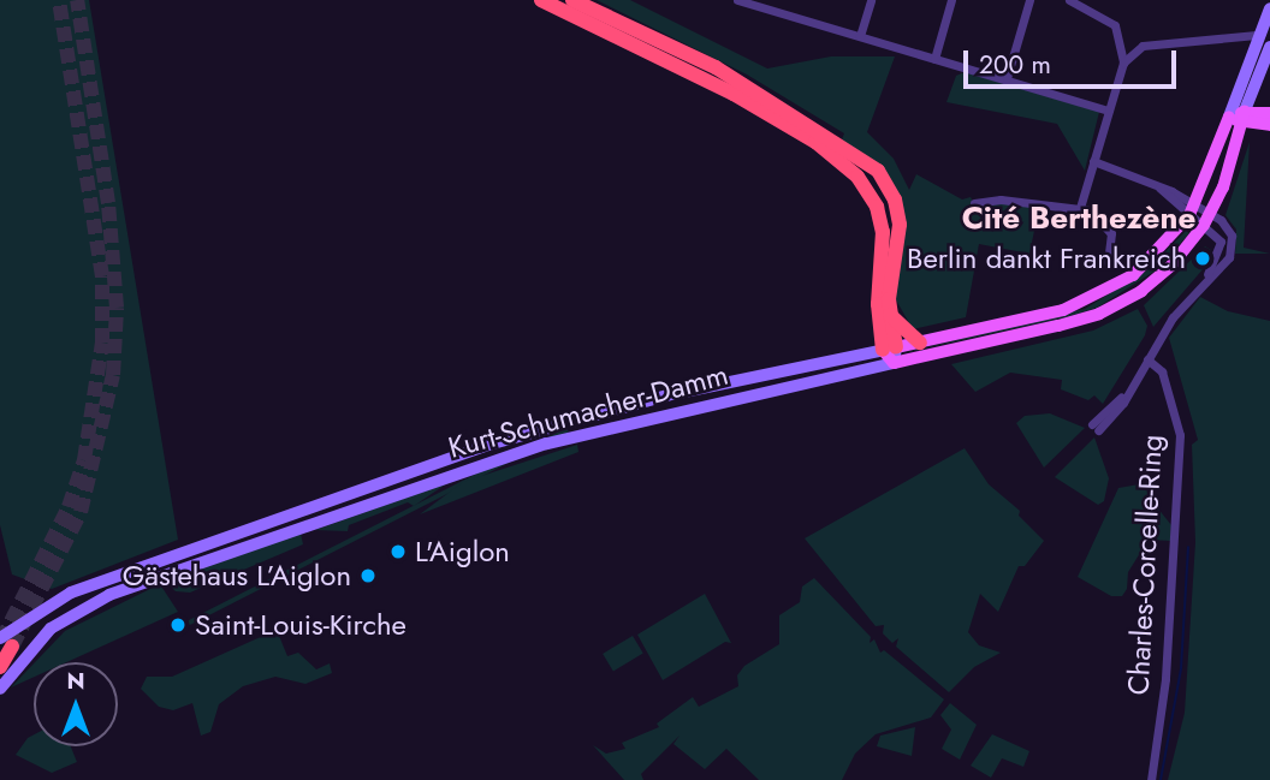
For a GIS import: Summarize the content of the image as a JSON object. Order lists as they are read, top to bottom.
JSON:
{
  "streets": {
    "main road": ["Kurt-Schumacher-Damm"],
    "street": ["Charles-Corcelle-Ring"]
  },
  "districts": ["Cité Berthezène"],
  "places": [
    "Berlin dankt Frankreich",
    "L'Aiglon",
    "Gästehaus L’Aiglon",
    "Saint-Louis-Kirche"
  ],
  "scale_bar": "200 m",
  "north": "top"
}
